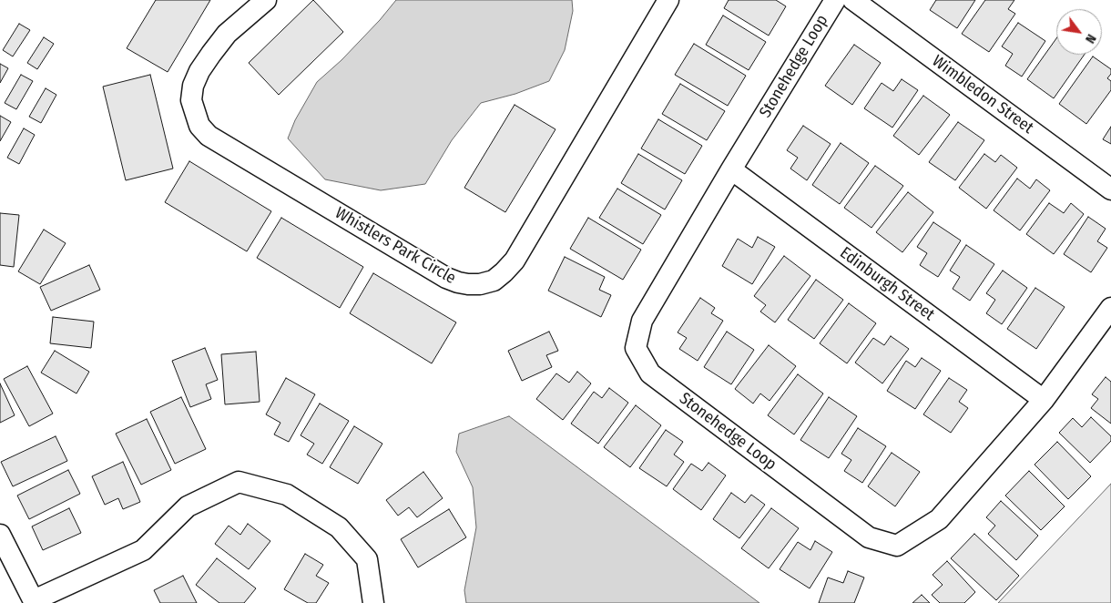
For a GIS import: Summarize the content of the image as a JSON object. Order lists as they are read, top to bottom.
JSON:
{
  "streets": {
    "street": [
      "Stonehedge Loop",
      "Wimbledon Street",
      "Whistlers Park Circle",
      "Edinburgh Street"
    ]
  },
  "crossings": [
    ["Stonehedge Loop", "Edinburgh Street"]
  ],
  "north": "bottom right"
}
